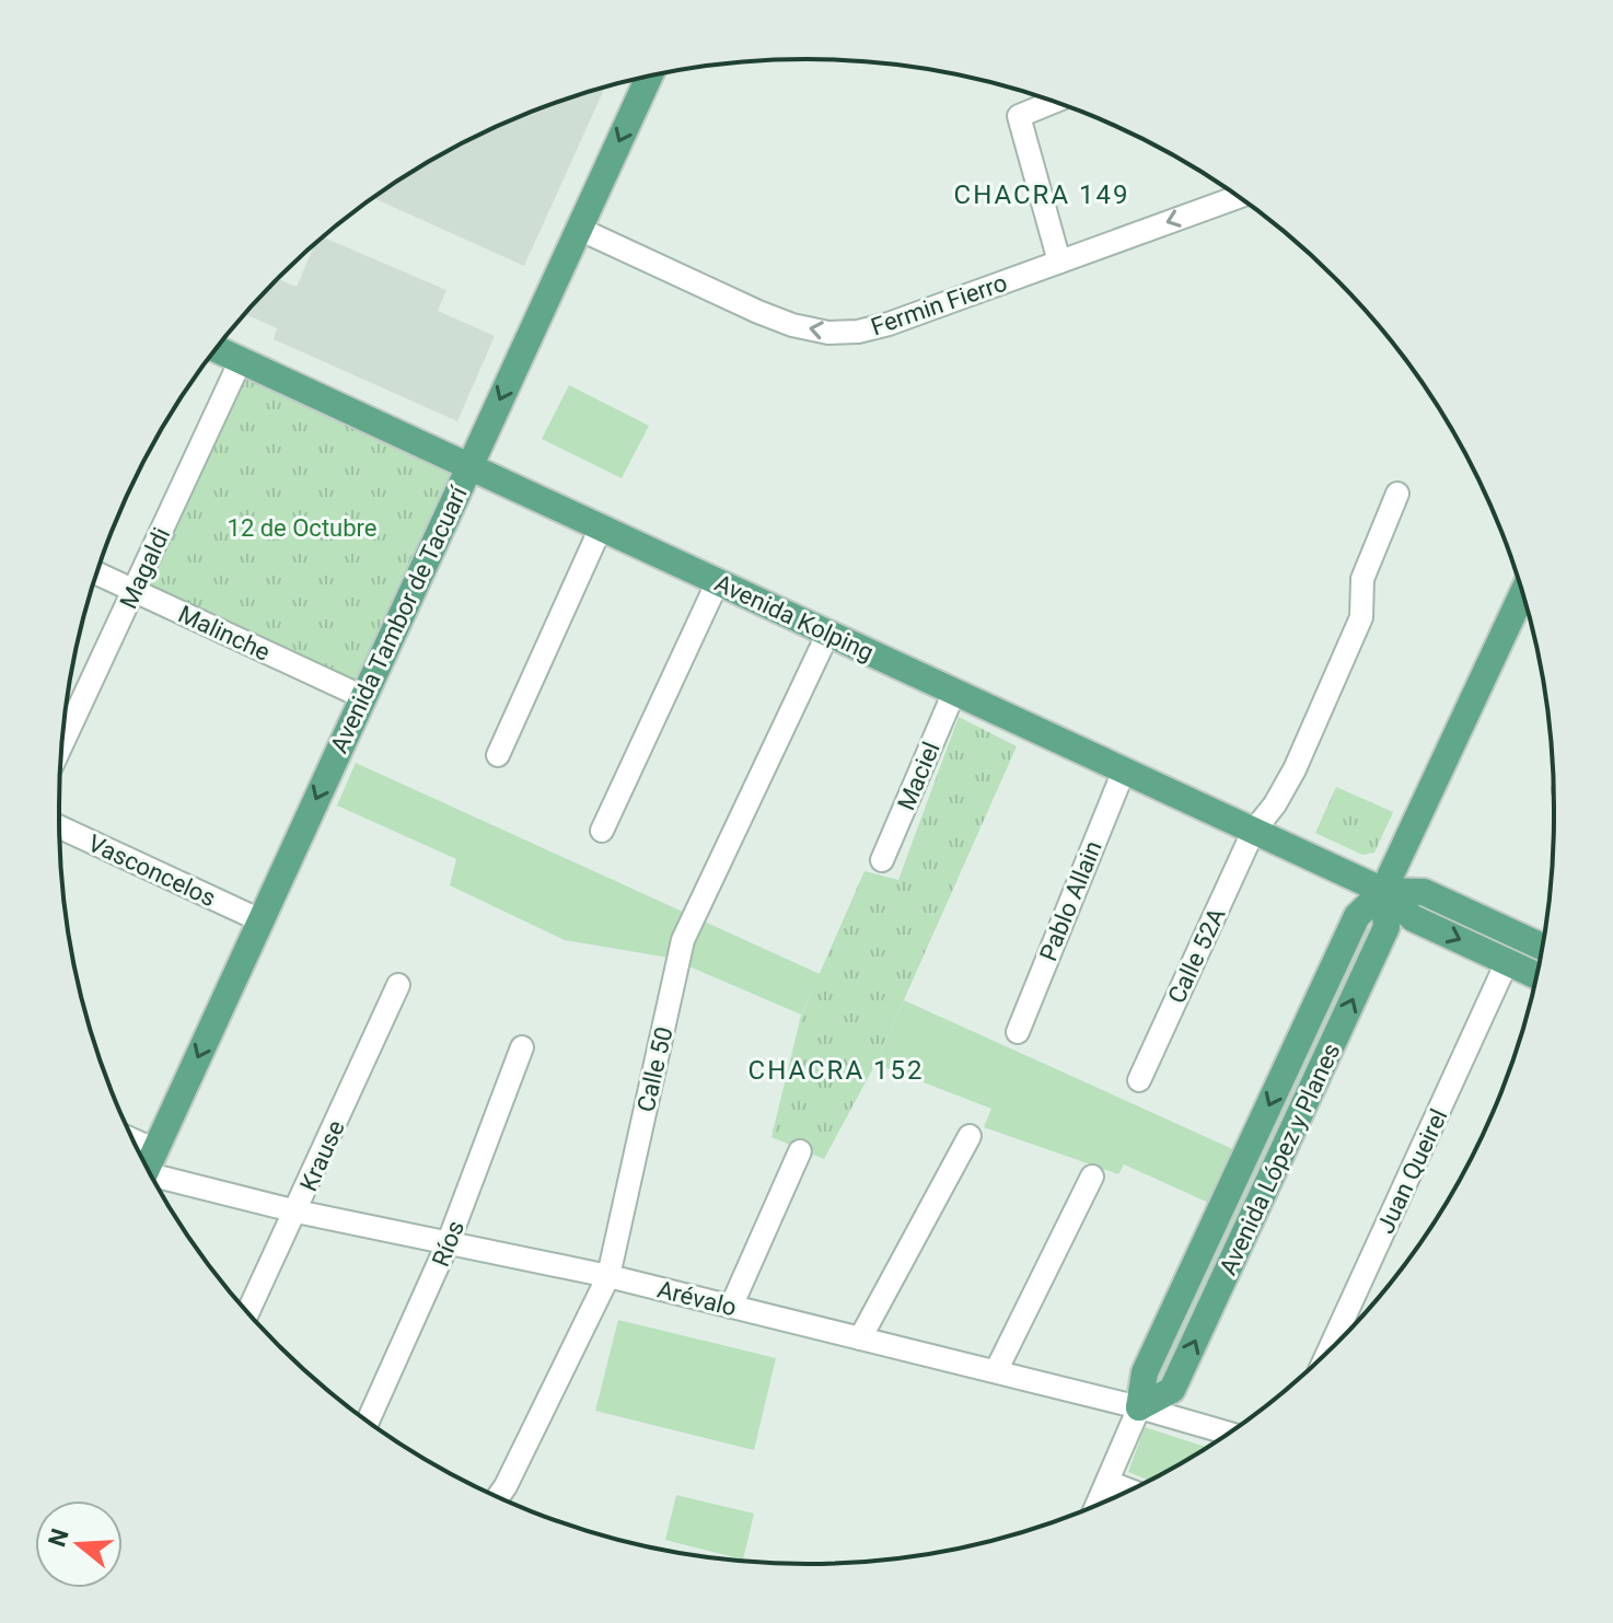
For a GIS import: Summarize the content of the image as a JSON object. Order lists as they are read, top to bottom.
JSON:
{
  "streets": {
    "main road": ["Avenida Kolping", "Avenida Tambor de Tacuarí", "Avenida López y Planes"],
    "street": [
      "Fermin Fierro",
      "Magaldi",
      "Malinche",
      "Maciel",
      "Vasconcelos",
      "Pablo Allain",
      "Calle 52A",
      "Calle 50",
      "Krause",
      "Juan Queirel",
      "Ríos",
      "Arévalo"
    ]
  },
  "crossings": [
    ["Fermin Fierro", "Avenida Tambor de Tacuarí"],
    ["Magaldi", "Avenida Kolping"],
    ["Magaldi", "Malinche"],
    ["Avenida Kolping", "Avenida Tambor de Tacuarí"],
    ["Avenida Kolping", "Maciel"],
    ["Avenida Kolping", "Pablo Allain"],
    ["Avenida Kolping", "Calle 52A"],
    ["Avenida Kolping", "Calle 50"],
    ["Avenida Kolping", "Avenida López y Planes"],
    ["Avenida Kolping", "Juan Queirel"],
    ["Avenida Tambor de Tacuarí", "Malinche"],
    ["Avenida Tambor de Tacuarí", "Vasconcelos"],
    ["Calle 50", "Arévalo"],
    ["Krause", "Arévalo"],
    ["Avenida López y Planes", "Arévalo"],
    ["Ríos", "Arévalo"]
  ],
  "one_way": ["Fermin Fierro", "Avenida Tambor de Tacuarí"],
  "districts": ["CHACRA 149", "CHACRA 152"],
  "parks": ["12 de Octubre"],
  "north": "left"
}
